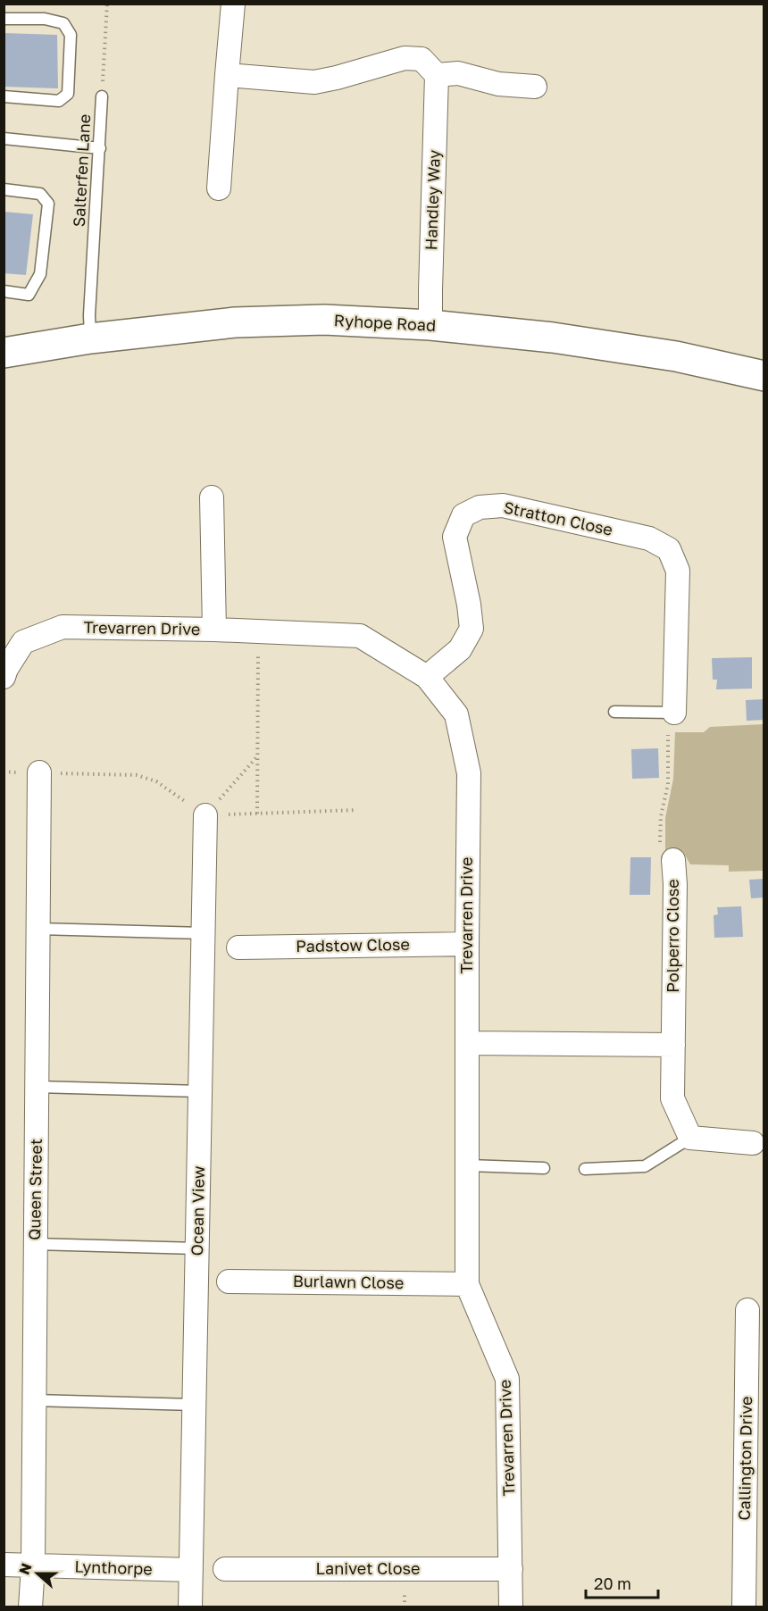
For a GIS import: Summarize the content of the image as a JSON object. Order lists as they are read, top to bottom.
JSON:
{
  "streets": {
    "main road": ["Ryhope Road"],
    "street": [
      "Handley Way",
      "Stratton Close",
      "Trevarren Drive",
      "Polperro Close",
      "Padstow Close",
      "Queen Street",
      "Ocean View",
      "Burlawn Close",
      "Callington Drive",
      "Lynthorpe",
      "Lanivet Close"
    ],
    "lane": ["Salterfen Lane"]
  },
  "crossings": [
    ["Salterfen Lane", "Ryhope Road"],
    ["Handley Way", "Ryhope Road"],
    ["Stratton Close", "Trevarren Drive"],
    ["Stratton Close", "Polperro Close"],
    ["Trevarren Drive", "Padstow Close"],
    ["Trevarren Drive", "Burlawn Close"],
    ["Trevarren Drive", "Lanivet Close"],
    ["Queen Street", "Lynthorpe"],
    ["Ocean View", "Lynthorpe"]
  ],
  "scale_bar": "20 m",
  "north": "left"
}
